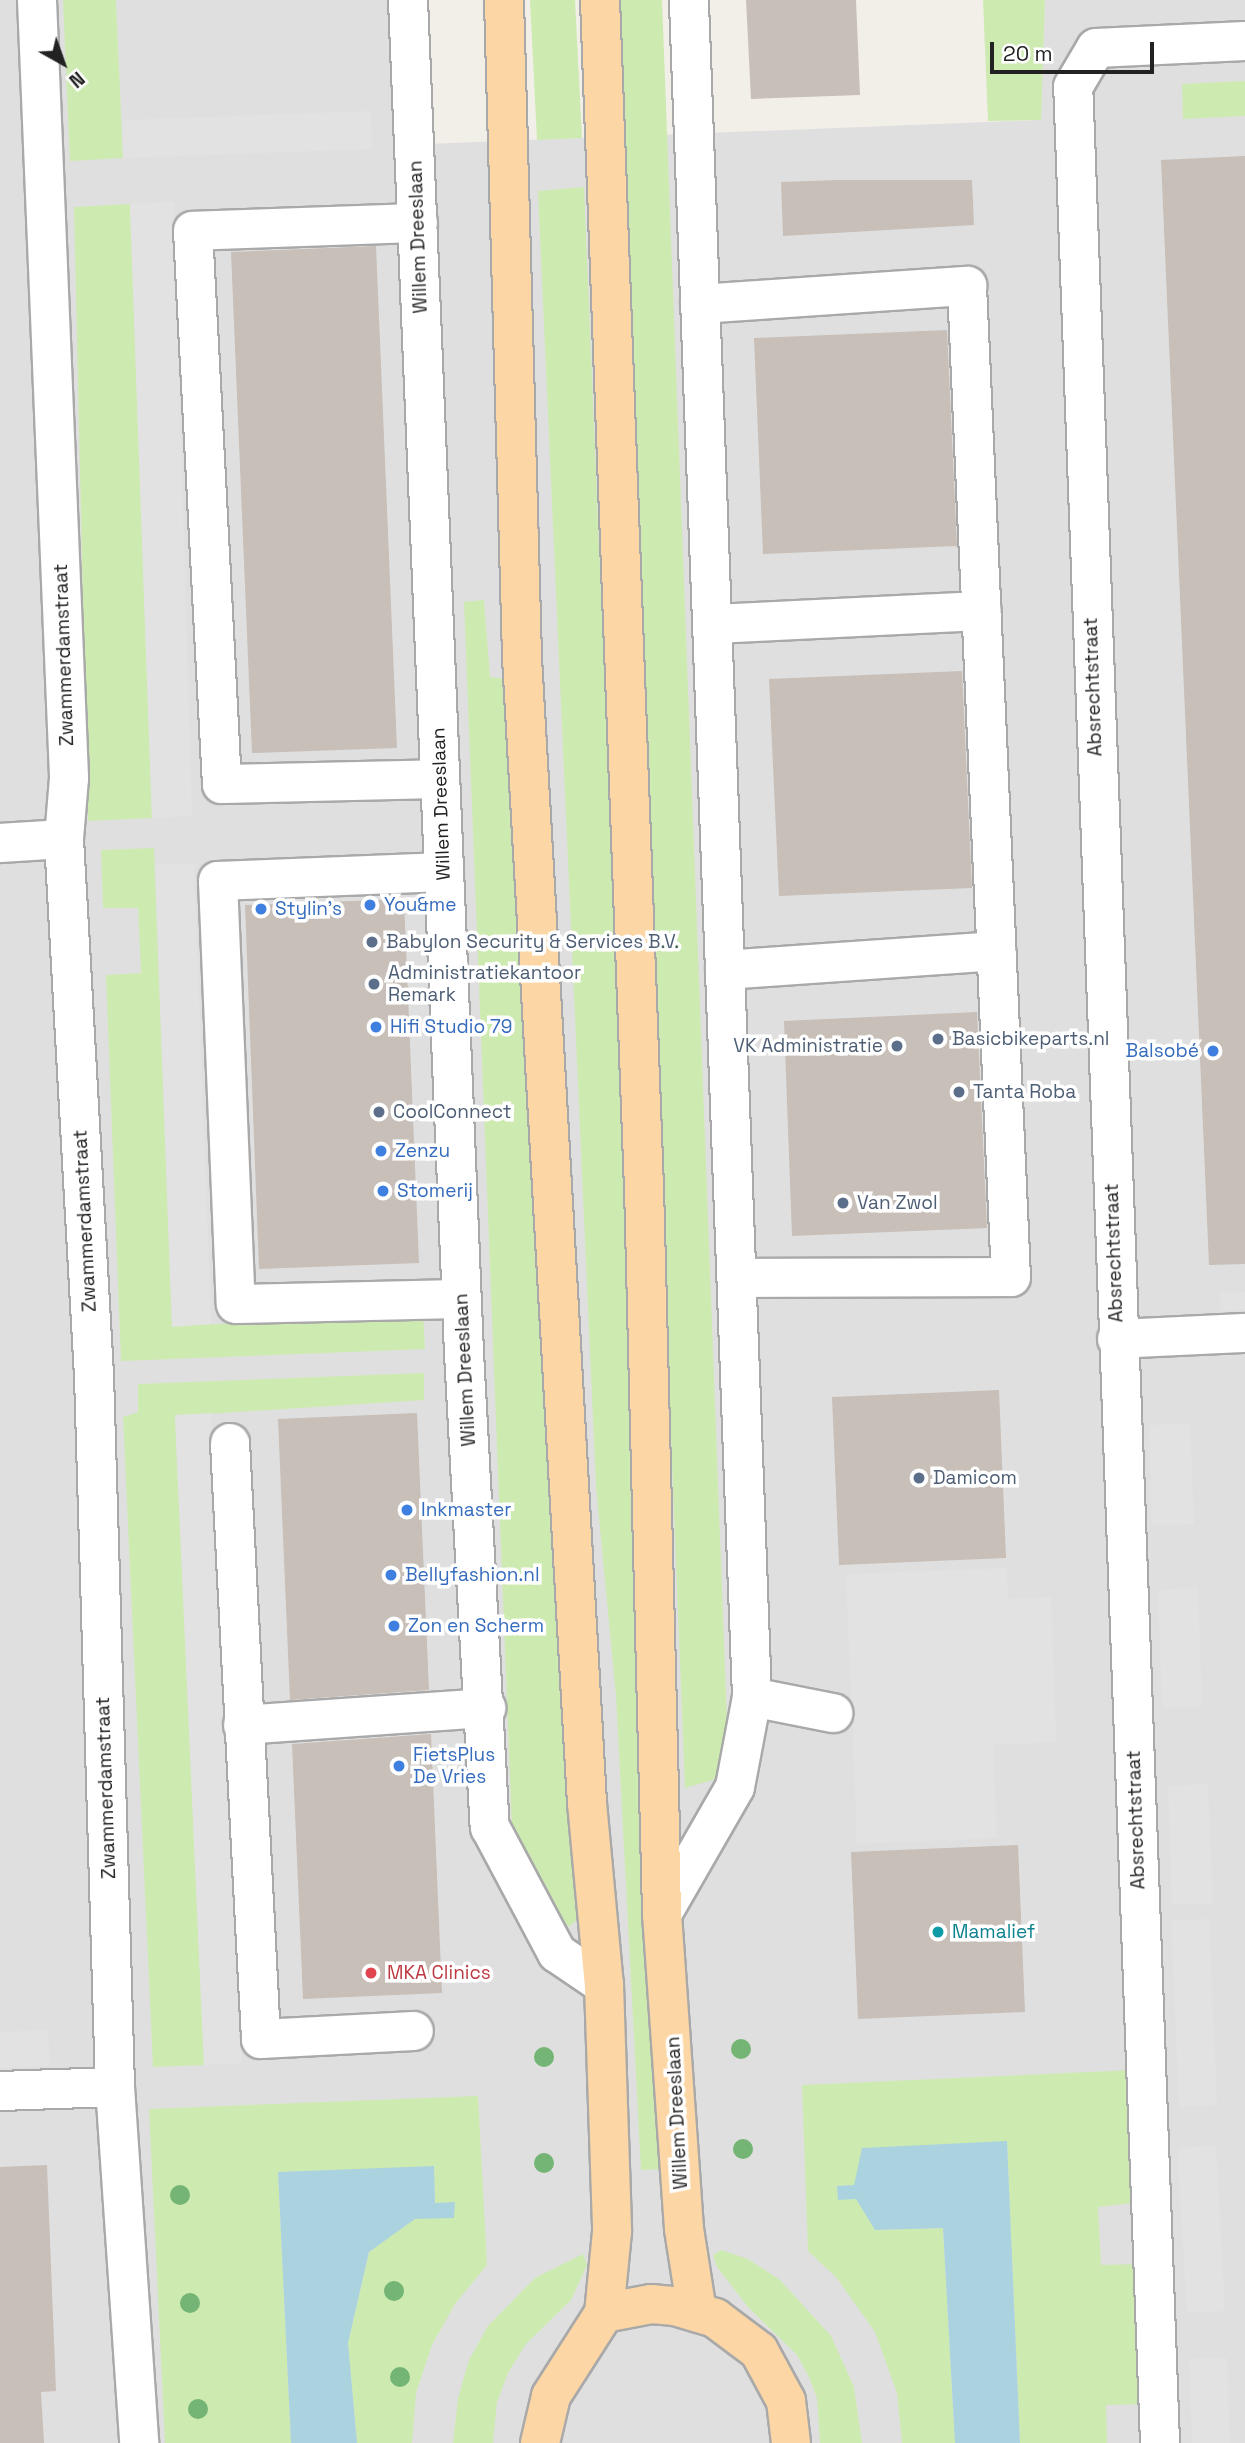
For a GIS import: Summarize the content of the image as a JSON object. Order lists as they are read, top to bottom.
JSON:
{
  "streets": {
    "main road": ["Willem Dreeslaan"],
    "street": ["Zwammerdamstraat", "Absrechtstraat"]
  },
  "places": [
    "You&me",
    "Stylin's",
    "Babylon Security & Services B.V.",
    "Administratiekantoor Remark",
    "Hifi Studio 79",
    "Basicbikeparts.nl",
    "VK Administratie",
    "Balsobé",
    "Tanta Roba",
    "CoolConnect",
    "Zenzu",
    "Stomerij",
    "Van Zwol",
    "Damicom",
    "Inkmaster",
    "Bellyfashion.nl",
    "Zon en Scherm",
    "FietsPlus De Vries",
    "Mamalief",
    "MKA Clinics"
  ],
  "scale_bar": "20 m",
  "north": "bottom right"
}
